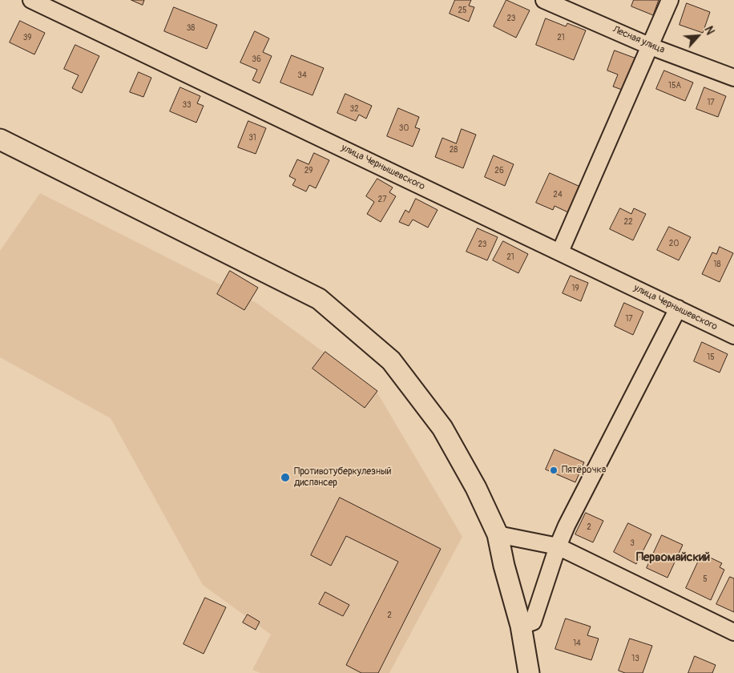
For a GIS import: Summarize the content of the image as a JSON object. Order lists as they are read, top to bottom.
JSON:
{
  "streets": {
    "street": ["Лесная улица", "улица Чернышевского"]
  },
  "districts": ["Первомайский"],
  "places": ["Пятёрочка", "Противотуберкулезный диспансер"],
  "house_numbers": [
    "25",
    "23",
    "38",
    "39",
    "21",
    "36",
    "34",
    "15А",
    "17",
    "33",
    "32",
    "30",
    "31",
    "28",
    "29",
    "26",
    "24",
    "27",
    "22",
    "20",
    "23",
    "21",
    "18",
    "19",
    "17",
    "15",
    "2",
    "3",
    "5",
    "2",
    "14",
    "13"
  ],
  "north": "top right"
}
